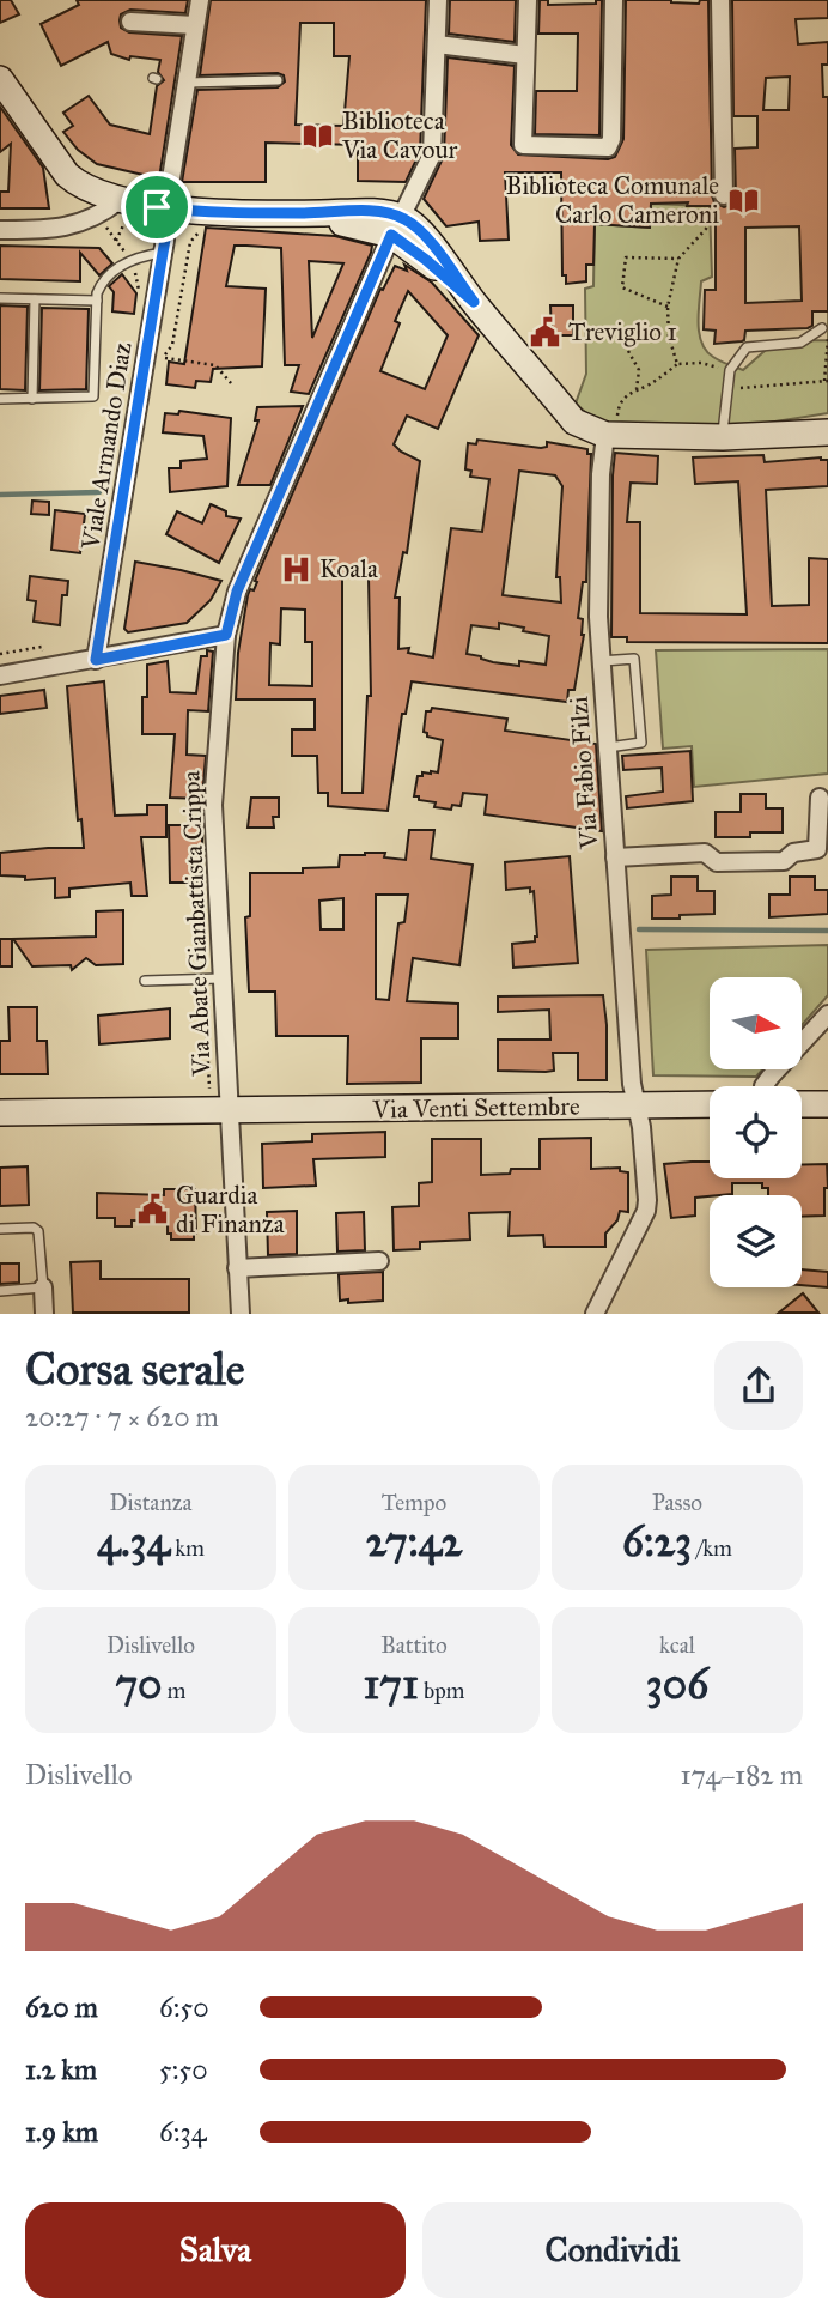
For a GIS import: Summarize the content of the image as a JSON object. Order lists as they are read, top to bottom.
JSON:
{
  "streets": {
    "street": [
      "Viale Armando Diaz",
      "Via Fabio Filzi",
      "Via Abate Gianbattista Crippa",
      "Via Venti Settembre"
    ]
  },
  "crossings": [
    ["Via Fabio Filzi", "Via Venti Settembre"],
    ["Via Abate Gianbattista Crippa", "Via Venti Settembre"]
  ],
  "places": {
    "library": ["Biblioteca Via Cavour", "Biblioteca Comunale Carlo Cameroni"],
    "public building": ["Treviglio 1", "Guardia di Finanza"],
    "hospital": ["Koala"]
  },
  "north": "right",
  "page": {
    "heading": ["Corsa serale", "20:27 · 7 × 620 m"],
    "stats": [
      ["Distanza", "4.34 km"],
      ["Tempo", "27:42"],
      ["Passo", "6:23 /km"],
      ["Dislivello", "70 m"],
      ["Battito", "171 bpm"],
      ["kcal", "306"]
    ],
    "chart": ["Dislivello", "174–182 m"],
    "list": [
      {
        "name": "620 m",
        "note": "6:50"
      },
      {
        "name": "1.2 km",
        "note": "5:50"
      },
      {
        "name": "1.9 km",
        "note": "6:34"
      }
    ],
    "buttons": ["Salva", "Condividi"]
  }
}
